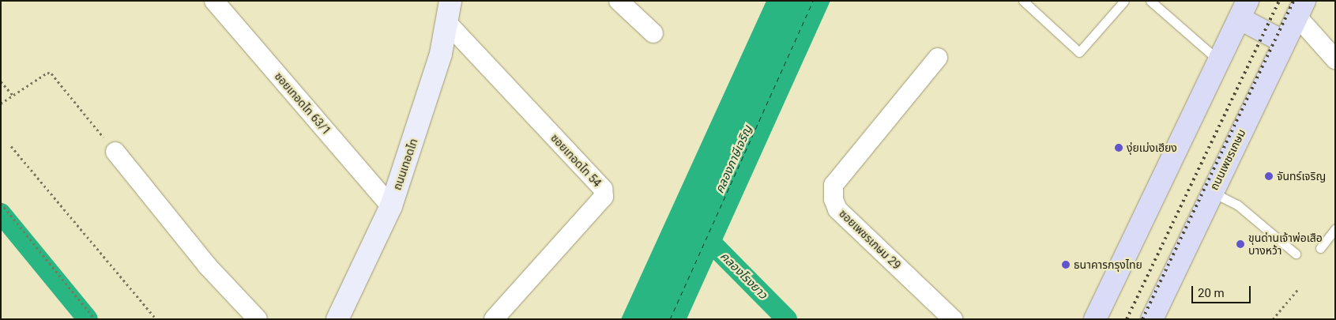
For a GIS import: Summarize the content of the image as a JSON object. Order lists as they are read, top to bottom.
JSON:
{
  "streets": {
    "main road": ["ถนนเพชรเกษม", "ถนนเทอดไท"],
    "street": ["ซอยเทอดไท 63/1", "ซอยเทอดไท 54", "ซอยเพชรเกษม 29"]
  },
  "crossings": [
    ["ซอยเทอดไท 63/1", "ถนนเทอดไท"],
    ["ซอยเทอดไท 54", "ถนนเทอดไท"]
  ],
  "water": ["คลองภาษีเจริญ", "คลองโรงยาว"],
  "places": [
    "งุ่ยเม่งเฮียง",
    "จันทร์เจริญ",
    "ขุนด่านเจ้าพ่อเสือ บางหว้า",
    "ธนาคารกรุงไทย"
  ],
  "scale_bar": "20 m"
}
